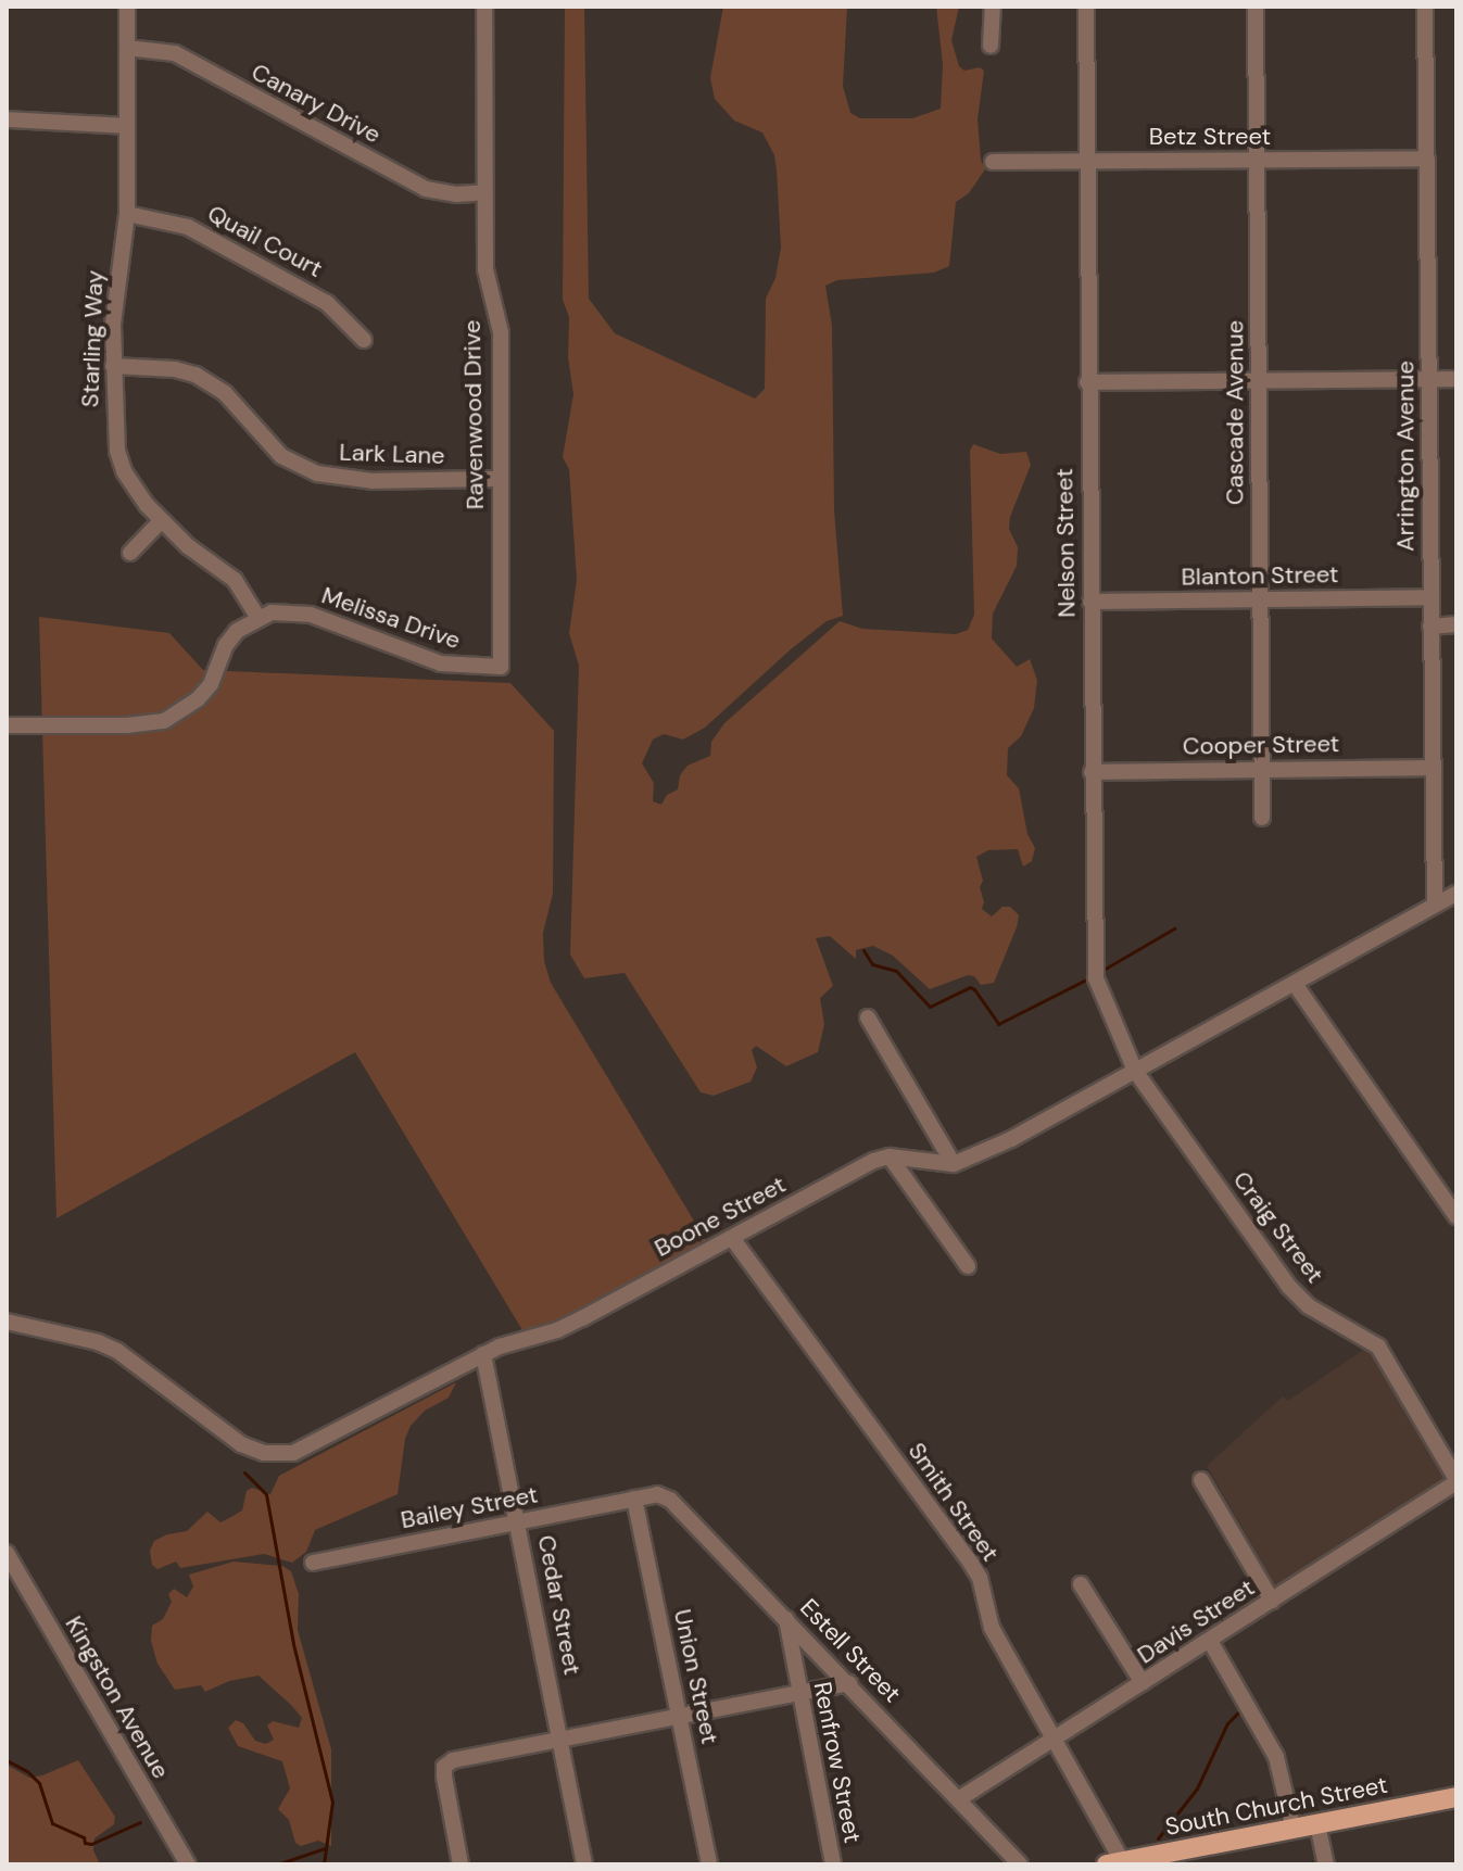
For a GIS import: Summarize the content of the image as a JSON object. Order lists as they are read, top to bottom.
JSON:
{
  "streets": {
    "main road": ["South Church Street"],
    "street": [
      "Canary Drive",
      "Betz Street",
      "Quail Court",
      "Starling Way",
      "Cascade Avenue",
      "Ravenwood Drive",
      "Lark Lane",
      "Arrington Avenue",
      "Nelson Street",
      "Blanton Street",
      "Melissa Drive",
      "Cooper Street",
      "Boone Street",
      "Craig Street",
      "Smith Street",
      "Bailey Street",
      "Cedar Street",
      "Davis Street",
      "Estell Street",
      "Union Street",
      "Kingston Avenue",
      "Renfrow Street"
    ]
  },
  "crossings": [
    ["Canary Drive", "Starling Way"],
    ["Canary Drive", "Ravenwood Drive"],
    ["Betz Street", "Cascade Avenue"],
    ["Betz Street", "Arrington Avenue"],
    ["Betz Street", "Nelson Street"],
    ["Quail Court", "Starling Way"],
    ["Starling Way", "Lark Lane"],
    ["Starling Way", "Melissa Drive"],
    ["Cascade Avenue", "Blanton Street"],
    ["Cascade Avenue", "Cooper Street"],
    ["Ravenwood Drive", "Lark Lane"],
    ["Ravenwood Drive", "Melissa Drive"],
    ["Arrington Avenue", "Blanton Street"],
    ["Arrington Avenue", "Cooper Street"],
    ["Nelson Street", "Blanton Street"],
    ["Nelson Street", "Cooper Street"],
    ["Nelson Street", "Craig Street"],
    ["Boone Street", "Smith Street"],
    ["Boone Street", "Cedar Street"],
    ["Craig Street", "Davis Street"],
    ["Smith Street", "Davis Street"],
    ["Smith Street", "South Church Street"],
    ["Bailey Street", "Cedar Street"],
    ["Bailey Street", "Estell Street"],
    ["Bailey Street", "Union Street"],
    ["Davis Street", "Estell Street"],
    ["Estell Street", "Union Street"],
    ["Estell Street", "Renfrow Street"]
  ]
}
